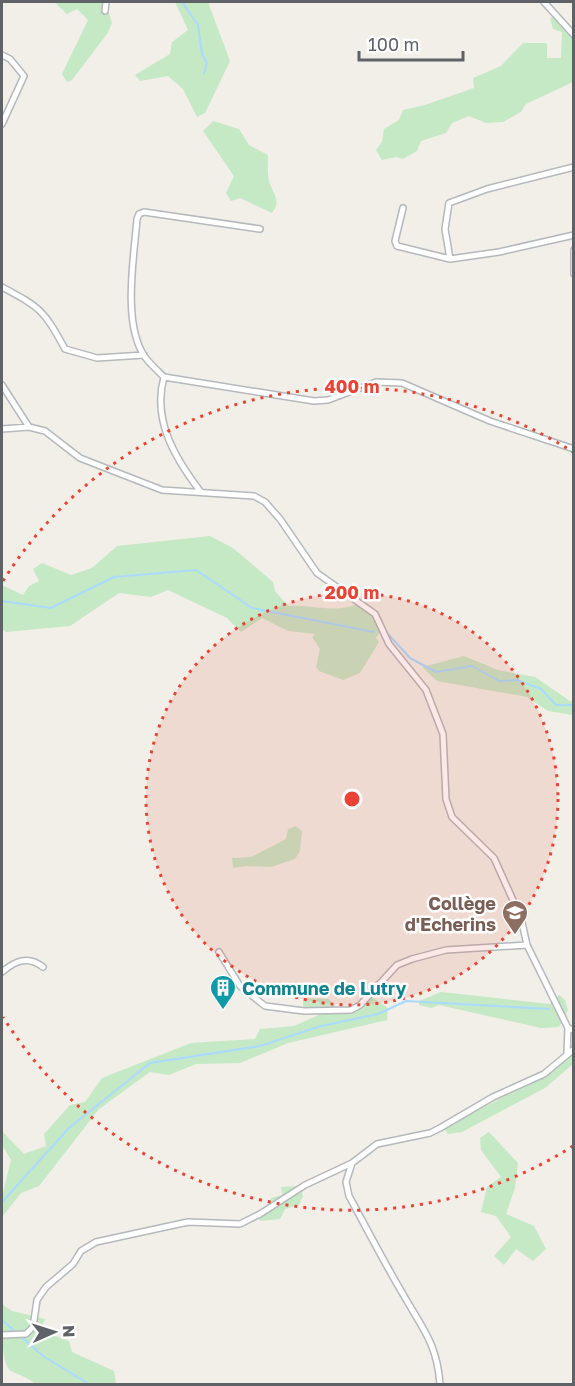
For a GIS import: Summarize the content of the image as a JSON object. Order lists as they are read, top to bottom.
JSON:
{
  "places": {
    "school or university": ["Collège d'Echerins"],
    "building": ["Commune de Lutry"]
  },
  "scale_bar": "100 m",
  "north": "right",
  "rings": ["400 m", "200 m"]
}
